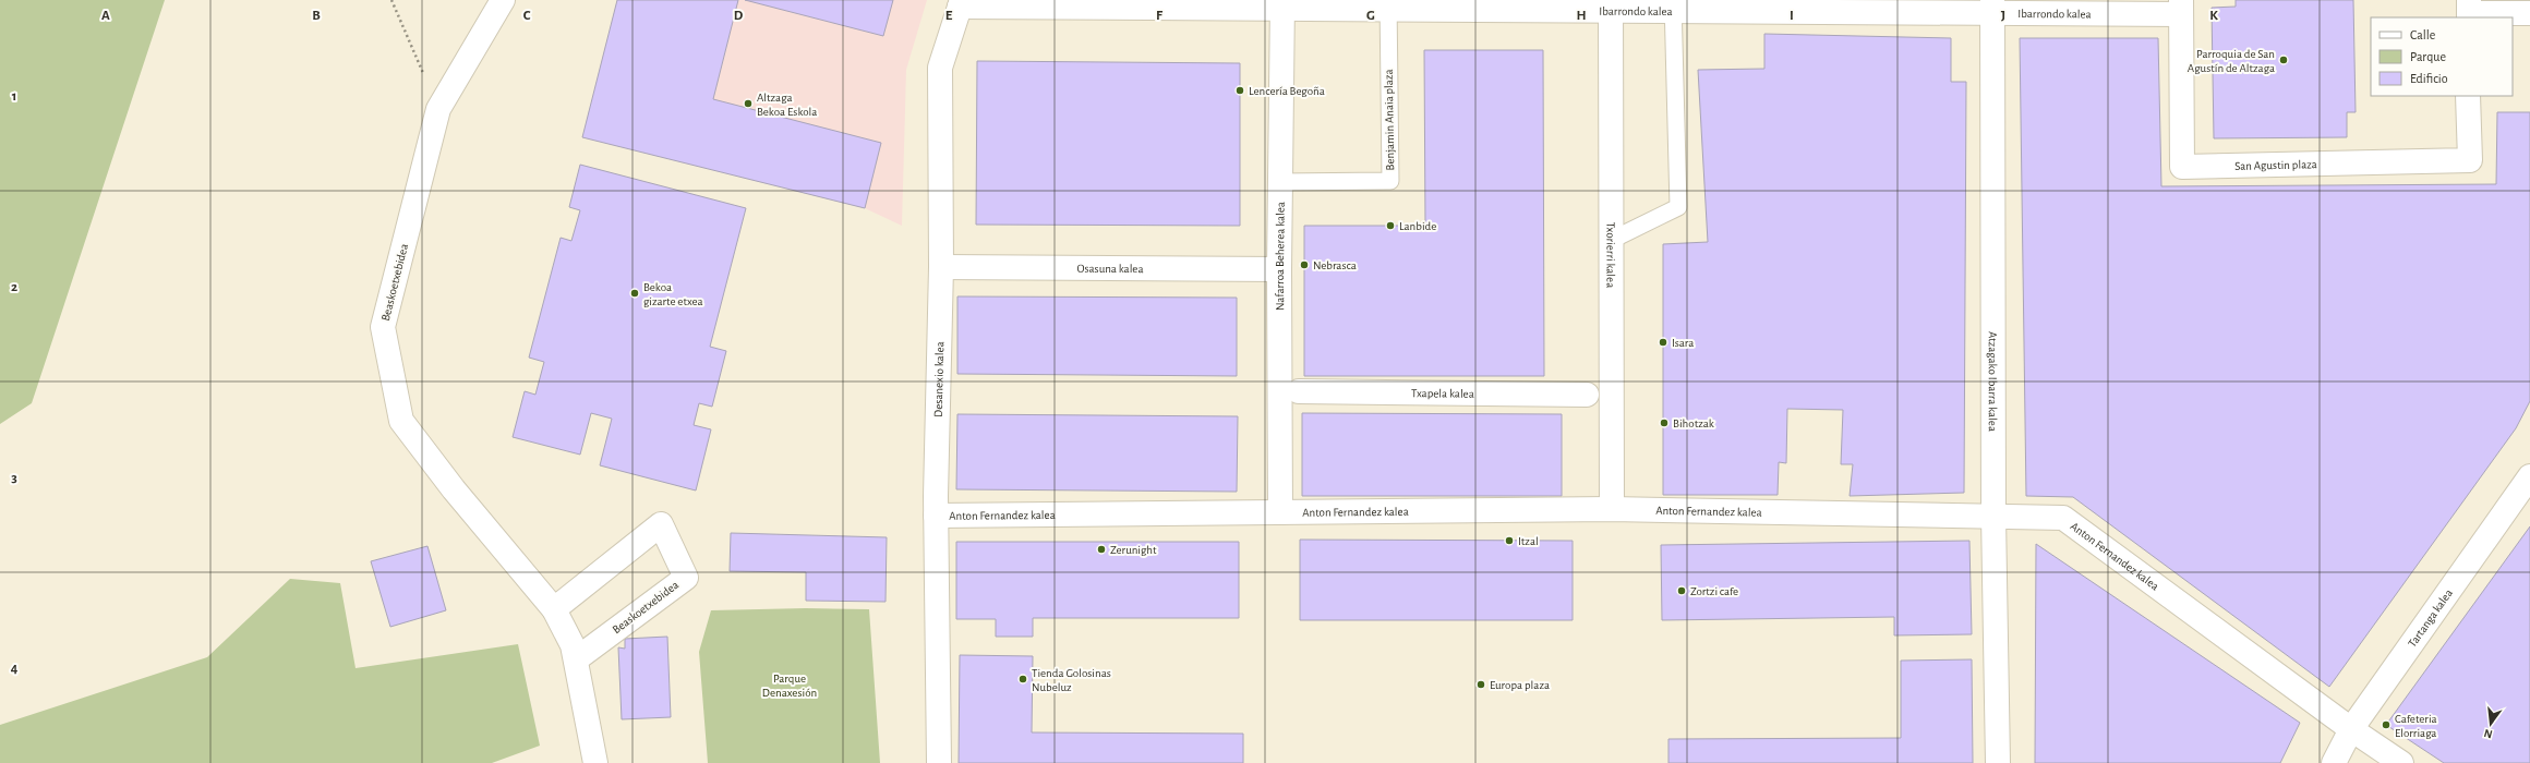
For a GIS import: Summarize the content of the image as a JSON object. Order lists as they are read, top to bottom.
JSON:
{
  "streets": {
    "street": [
      "Ibarrondo kalea",
      "San Agustin plaza",
      "Txorierri kalea",
      "Nafarroa Beherea kalea",
      "Osasuna kalea",
      "Beaskoetxebidea",
      "Desanexio kalea",
      "Atzagako Ibarra kalea",
      "Txapela kalea",
      "Anton Fernandez kalea",
      "Tartanga kalea"
    ],
    "lane": ["Benjamin Anaia plaza"]
  },
  "crossings": [
    ["Ibarrondo kalea", "Benjamin Anaia plaza"],
    ["Ibarrondo kalea", "San Agustin plaza"],
    ["Ibarrondo kalea", "Txorierri kalea"],
    ["Ibarrondo kalea", "Nafarroa Beherea kalea"],
    ["Ibarrondo kalea", "Desanexio kalea"],
    ["Ibarrondo kalea", "Atzagako Ibarra kalea"],
    ["Benjamin Anaia plaza", "Nafarroa Beherea kalea"],
    ["Txorierri kalea", "Anton Fernandez kalea"],
    ["Nafarroa Beherea kalea", "Osasuna kalea"],
    ["Nafarroa Beherea kalea", "Anton Fernandez kalea"],
    ["Osasuna kalea", "Desanexio kalea"],
    ["Desanexio kalea", "Anton Fernandez kalea"],
    ["Atzagako Ibarra kalea", "Anton Fernandez kalea"],
    ["Anton Fernandez kalea", "Tartanga kalea"]
  ],
  "parks": ["Parque Denaxesión"],
  "places": [
    "Parroquia de San Agustín de Altzaga",
    "Lencería Begoña",
    "Altzaga Bekoa Eskola",
    "Lanbide",
    "Nebrasca",
    "Bekoa gizarte etxea",
    "Isara",
    "Bihotzak",
    "Itzal",
    "Zerunight",
    "Zortzi cafe",
    "Tienda Golosinas Nubeluz",
    "Europa plaza",
    "Cafeteria Elorriaga"
  ],
  "legend": ["Calle", "Parque", "Edificio"],
  "north": "bottom",
  "grid": {
    "columns": [
      "A",
      "B",
      "C",
      "D",
      "E",
      "F",
      "G",
      "H",
      "I",
      "J",
      "K"
    ],
    "rows": [
      "1",
      "2",
      "3",
      "4"
    ]
  }
}
